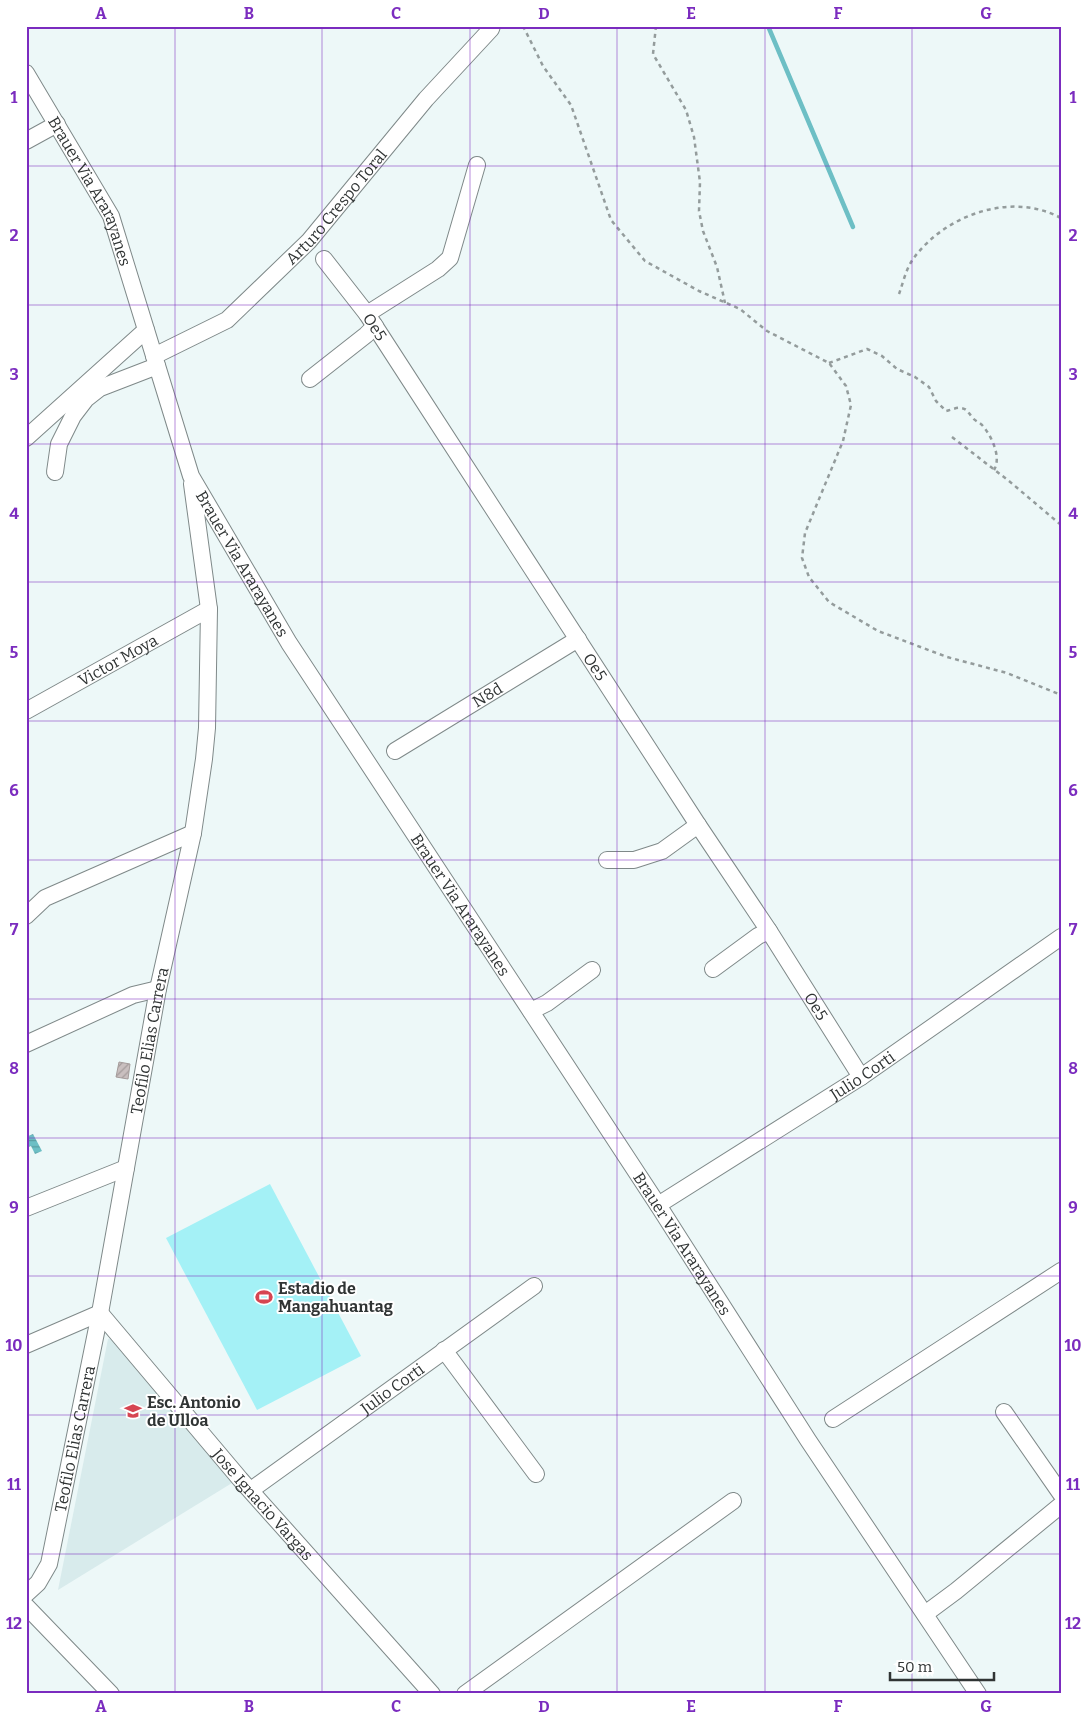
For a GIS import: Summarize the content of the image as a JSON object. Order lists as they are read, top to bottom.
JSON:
{
  "streets": {
    "street": [
      "Brauer Via Ararayanes",
      "Arturo Crespo Toral",
      "Oe5",
      "Victor Moya",
      "N8d",
      "Teofilo Elias Carrera",
      "Julio Corti",
      "Jose Ignacio Vargas"
    ]
  },
  "crossings": [
    ["Brauer Via Ararayanes", "Arturo Crespo Toral"],
    ["Brauer Via Ararayanes", "Teofilo Elias Carrera"],
    ["Brauer Via Ararayanes", "Julio Corti"],
    ["Oe5", "N8d"],
    ["Oe5", "Julio Corti"],
    ["Victor Moya", "Teofilo Elias Carrera"],
    ["Teofilo Elias Carrera", "Jose Ignacio Vargas"],
    ["Julio Corti", "Jose Ignacio Vargas"]
  ],
  "places": {
    "sports": ["Estadio de Mangahuantag"],
    "school or university": ["Esc. Antonio de Ulloa"]
  },
  "scale_bar": "50 m",
  "grid": {
    "columns": [
      "A",
      "B",
      "C",
      "D",
      "E",
      "F",
      "G"
    ],
    "rows": [
      "1",
      "2",
      "3",
      "4",
      "5",
      "6",
      "7",
      "8",
      "9",
      "10",
      "11",
      "12"
    ]
  }
}
